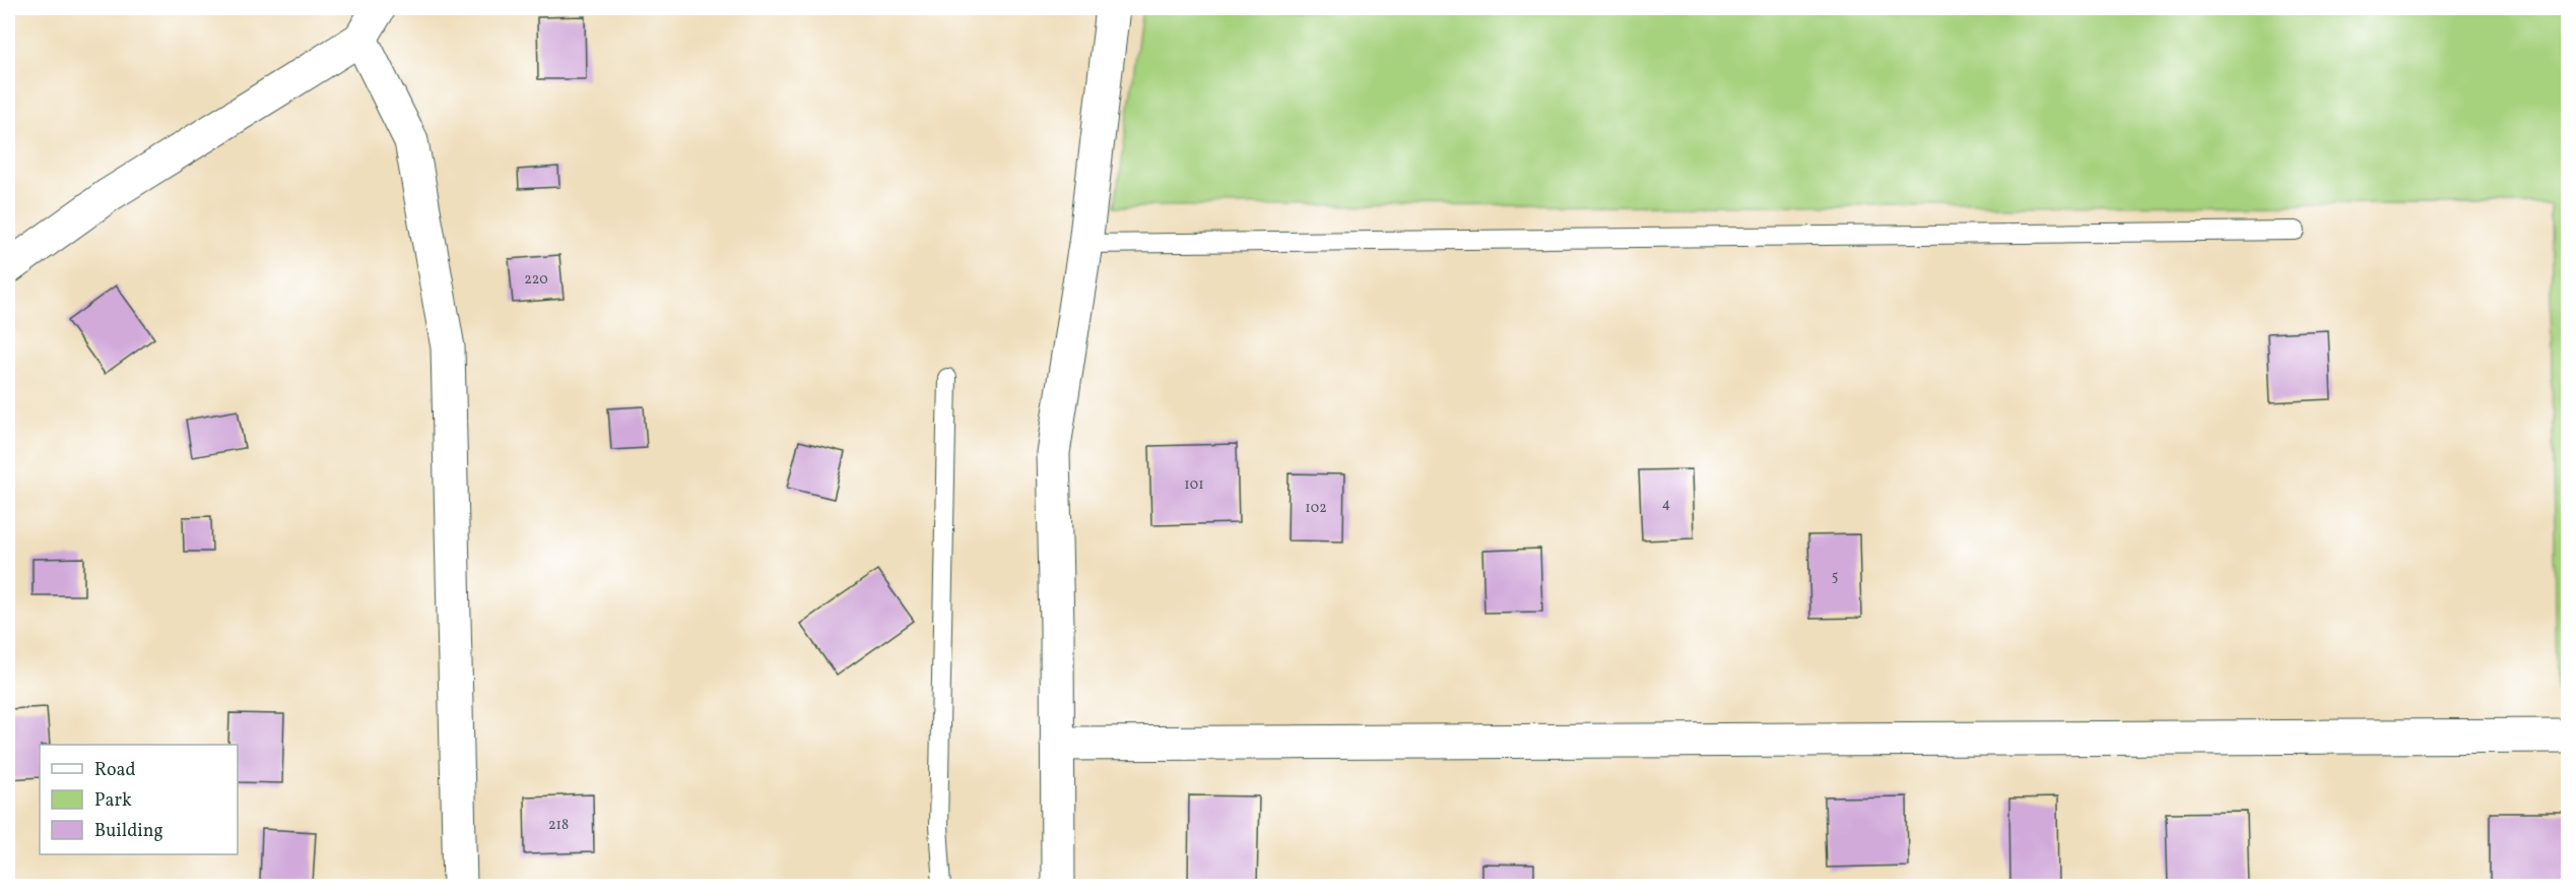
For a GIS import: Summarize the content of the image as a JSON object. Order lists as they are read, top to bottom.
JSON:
{
  "house_numbers": [
    "220",
    "101",
    "4",
    "102",
    "5",
    "218"
  ],
  "legend": ["Road", "Park", "Building"]
}
